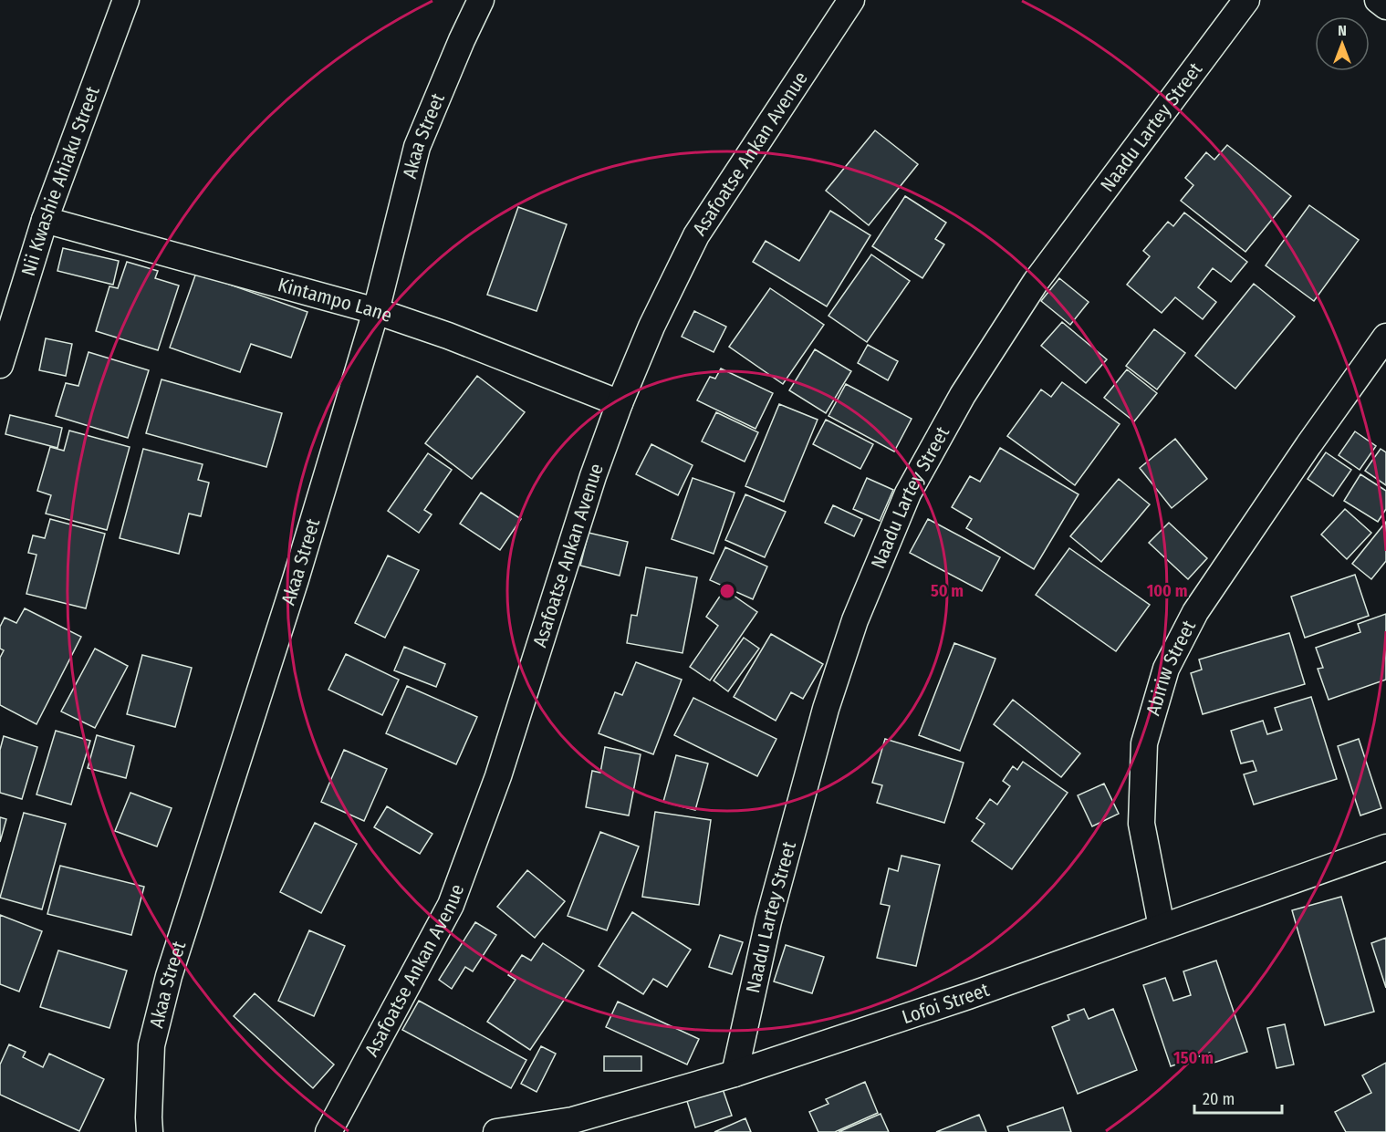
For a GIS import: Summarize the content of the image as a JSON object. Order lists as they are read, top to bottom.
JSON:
{
  "streets": {
    "street": [
      "Naadu Lartey Street",
      "Akaa Street",
      "Asafoatse Ankan Avenue",
      "Nii Kwashie Ahiaku Street",
      "Kintampo Lane",
      "Abiriw Street",
      "Lofoi Street"
    ]
  },
  "crossings": [
    ["Naadu Lartey Street", "Lofoi Street"],
    ["Akaa Street", "Kintampo Lane"],
    ["Asafoatse Ankan Avenue", "Kintampo Lane"],
    ["Nii Kwashie Ahiaku Street", "Kintampo Lane"],
    ["Abiriw Street", "Lofoi Street"]
  ],
  "scale_bar": "20 m",
  "north": "top",
  "rings": ["50 m", "100 m", "150 m"]
}
